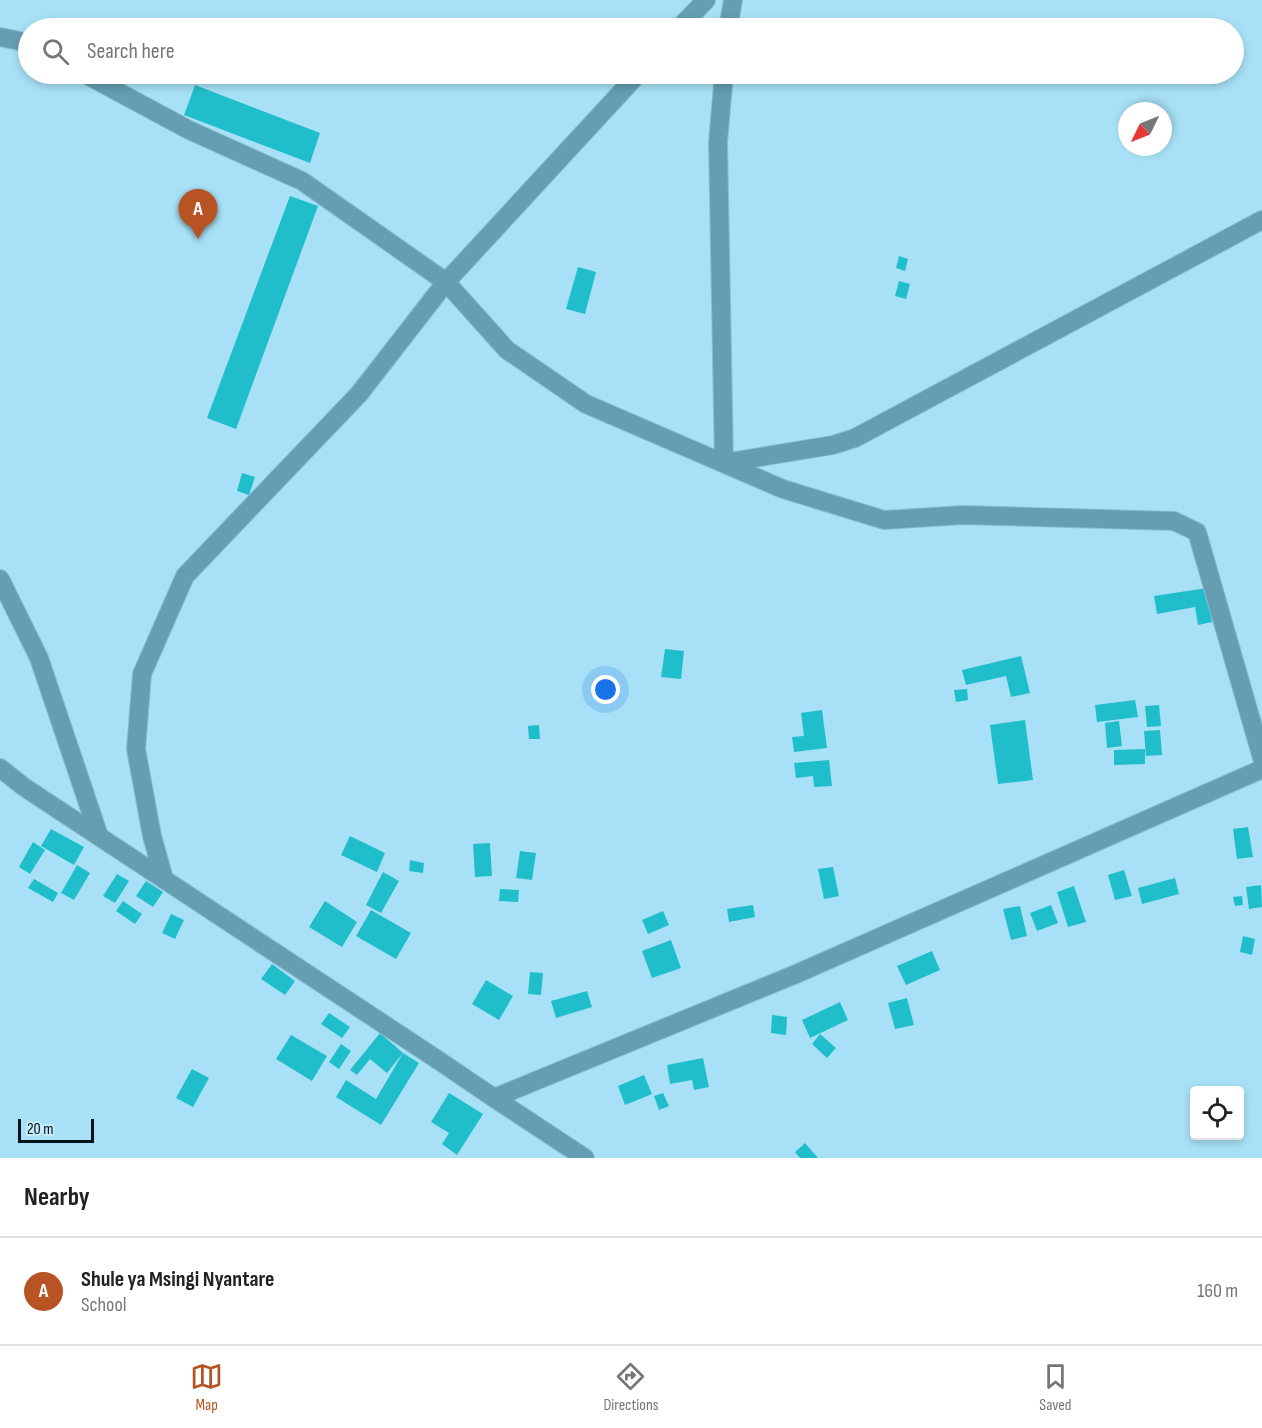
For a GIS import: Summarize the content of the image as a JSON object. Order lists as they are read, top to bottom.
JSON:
{
  "scale_bar": "20 m",
  "north": "bottom left",
  "page": {
    "search": "Search here",
    "pins": "A",
    "scale": "20 m",
    "heading": "Nearby",
    "list": [
      {
        "mark": "A",
        "name": "Shule ya Msingi Nyantare",
        "note": "School",
        "value": "160 m"
      }
    ],
    "nav": ["Map", "Directions", "Saved"]
  }
}
